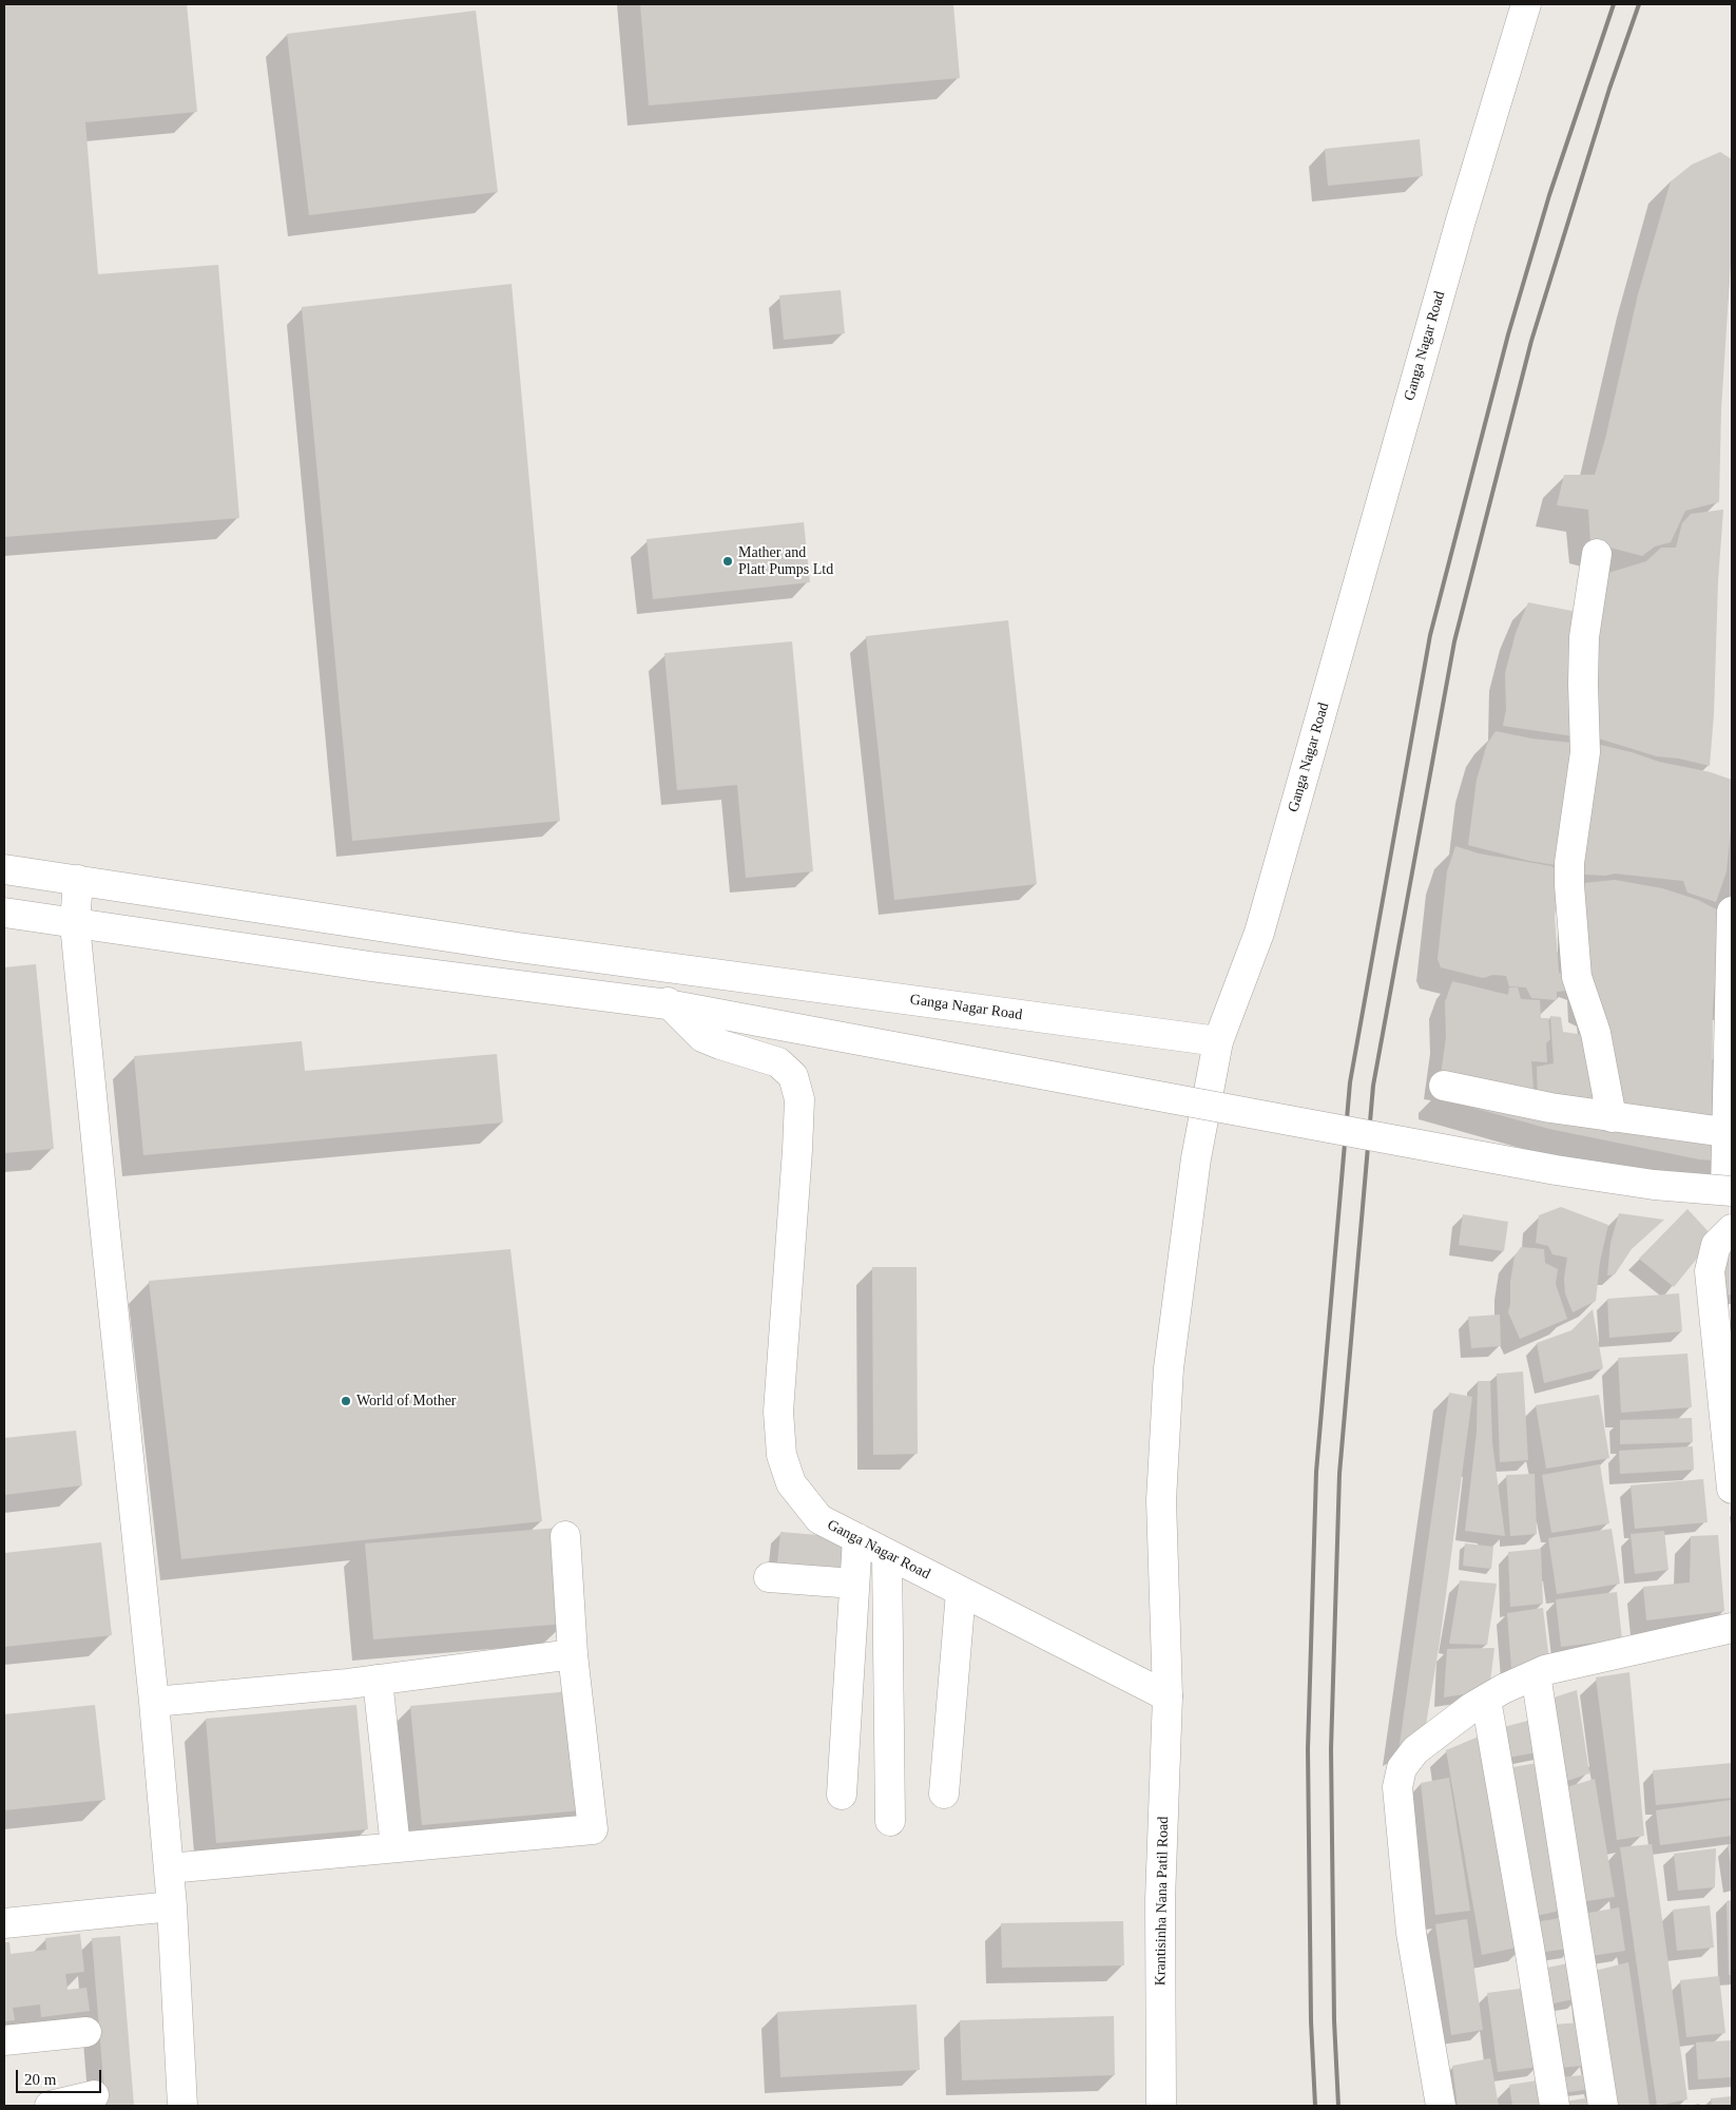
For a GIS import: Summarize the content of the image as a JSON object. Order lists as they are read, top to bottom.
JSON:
{
  "streets": {
    "street": ["Ganga Nagar Road", "Krantisinha Nana Patil Road"]
  },
  "crossings": [
    ["Ganga Nagar Road", "Krantisinha Nana Patil Road"]
  ],
  "places": ["Mather and Platt Pumps Ltd", "World of Mother"],
  "scale_bar": "20 m"
}
